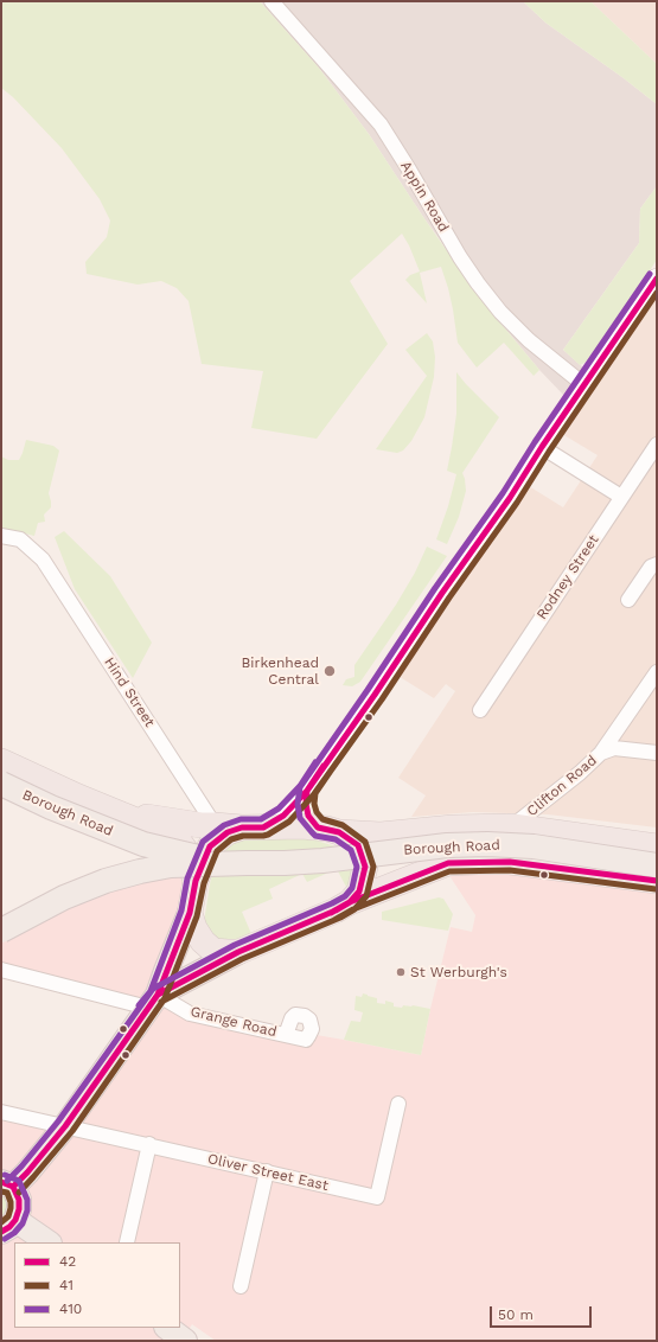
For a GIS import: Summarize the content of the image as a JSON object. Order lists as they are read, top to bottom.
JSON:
{
  "streets": {
    "highway": ["Borough Road"],
    "street": [
      "Appin Road",
      "Rodney Street",
      "Hind Street",
      "Clifton Road",
      "Grange Road",
      "Oliver Street East"
    ]
  },
  "crossings": [
    ["Clifton Road", "Borough Road"]
  ],
  "places": ["Birkenhead Central", "St Werburgh's"],
  "lines": ["transit line 410", "transit line 42", "transit line 41"],
  "legend": ["42", "41", "410"],
  "scale_bar": "50 m"
}
